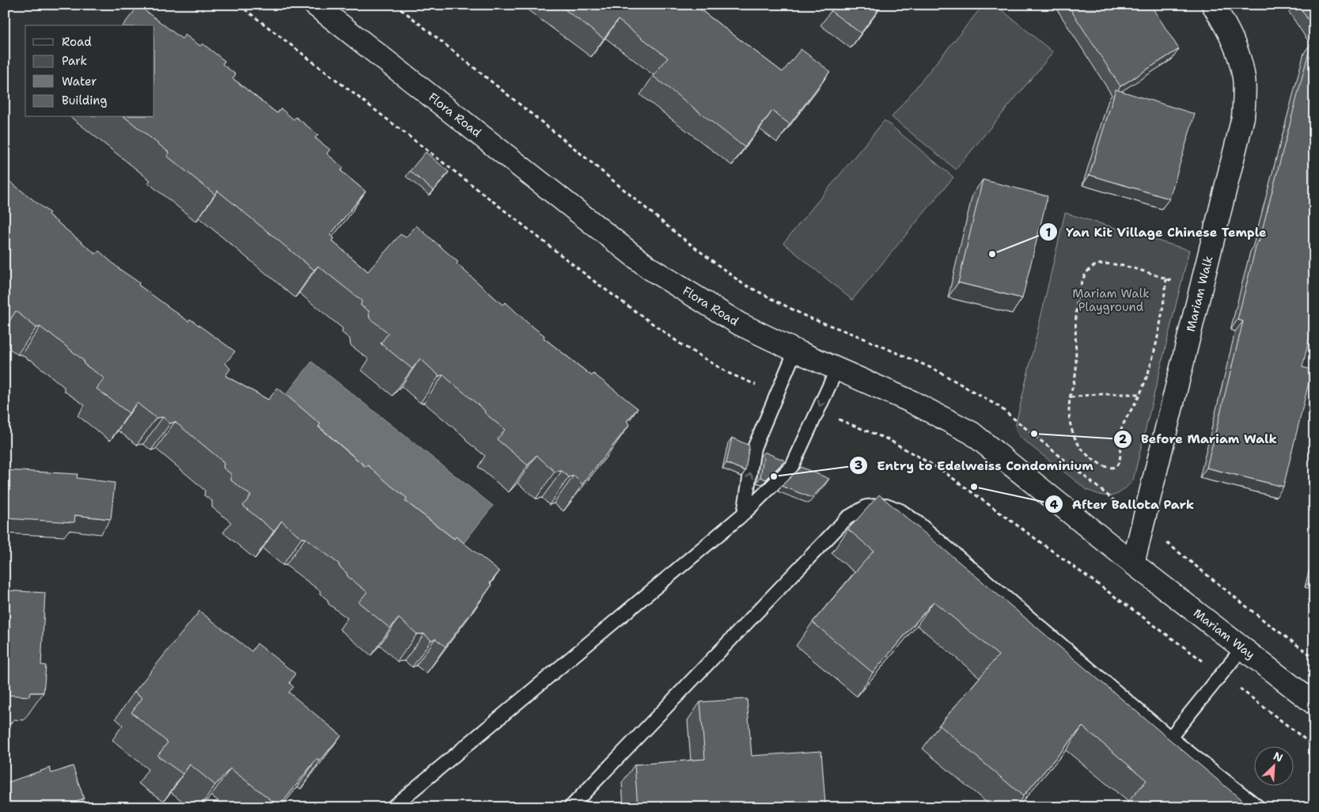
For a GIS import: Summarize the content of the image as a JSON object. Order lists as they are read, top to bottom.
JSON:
{
  "streets": {
    "street": ["Flora Road", "Mariam Walk", "Mariam Way"]
  },
  "crossings": [
    ["Flora Road", "Mariam Walk"],
    ["Flora Road", "Mariam Way"],
    ["Mariam Walk", "Mariam Way"]
  ],
  "parks": ["Mariam Walk Playground"],
  "places": [
    "Yan Kit Village Chinese Temple",
    "Before Mariam Walk",
    "Entry to Edelweiss Condominium",
    "After Ballota Park"
  ],
  "legend": [
    "Road",
    "Park",
    "Water",
    "Building"
  ],
  "north": "top right"
}
